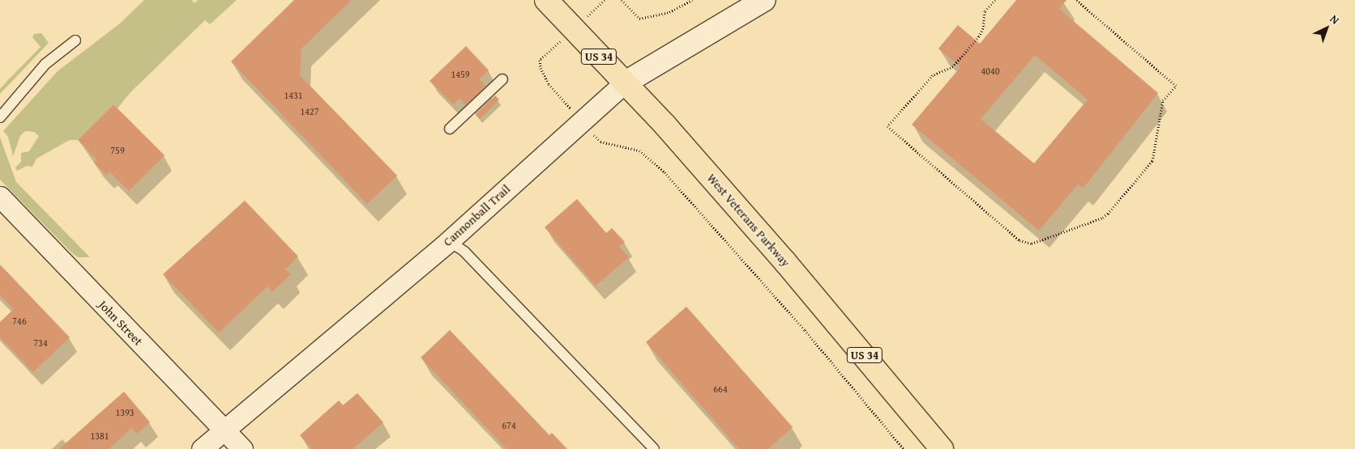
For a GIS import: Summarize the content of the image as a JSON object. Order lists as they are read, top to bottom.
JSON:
{
  "streets": {
    "main road": ["US 34", "Cannonball Trail", "West Veterans Parkway"],
    "street": ["John Street"]
  },
  "crossings": [
    ["Cannonball Trail", "West Veterans Parkway"],
    ["Cannonball Trail", "John Street"]
  ],
  "house_numbers": [
    "4040",
    "1459",
    "1431",
    "1427",
    "759",
    "746",
    "734",
    "664",
    "1393",
    "674",
    "1381"
  ],
  "north": "top right"
}
